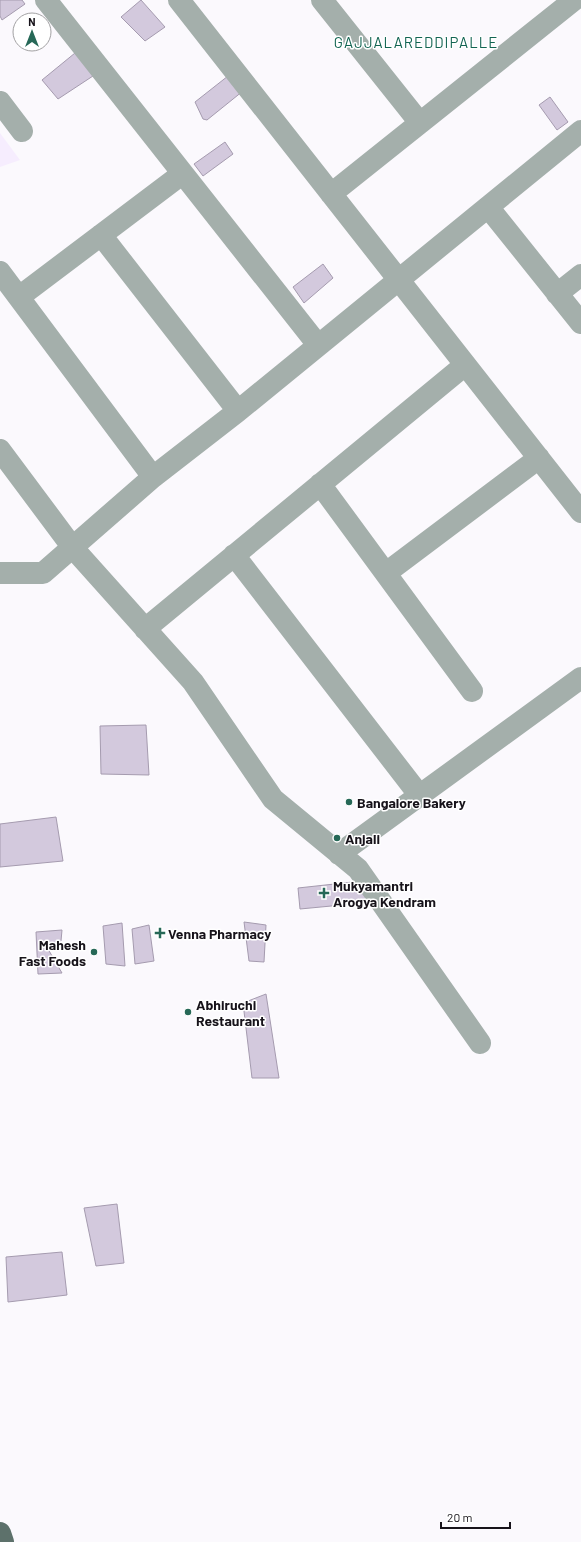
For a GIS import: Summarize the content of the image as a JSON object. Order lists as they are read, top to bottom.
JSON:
{
  "districts": ["GAJJALAREDDIPALLE"],
  "places": {
    "other": [
      "Bangalore Bakery",
      "Anjali",
      "Mahesh Fast Foods",
      "Abhiruchi Restaurant"
    ],
    "health": ["Mukyamantri Arogya Kendram", "Venna Pharmacy"]
  },
  "scale_bar": "20 m",
  "north": "top"
}
